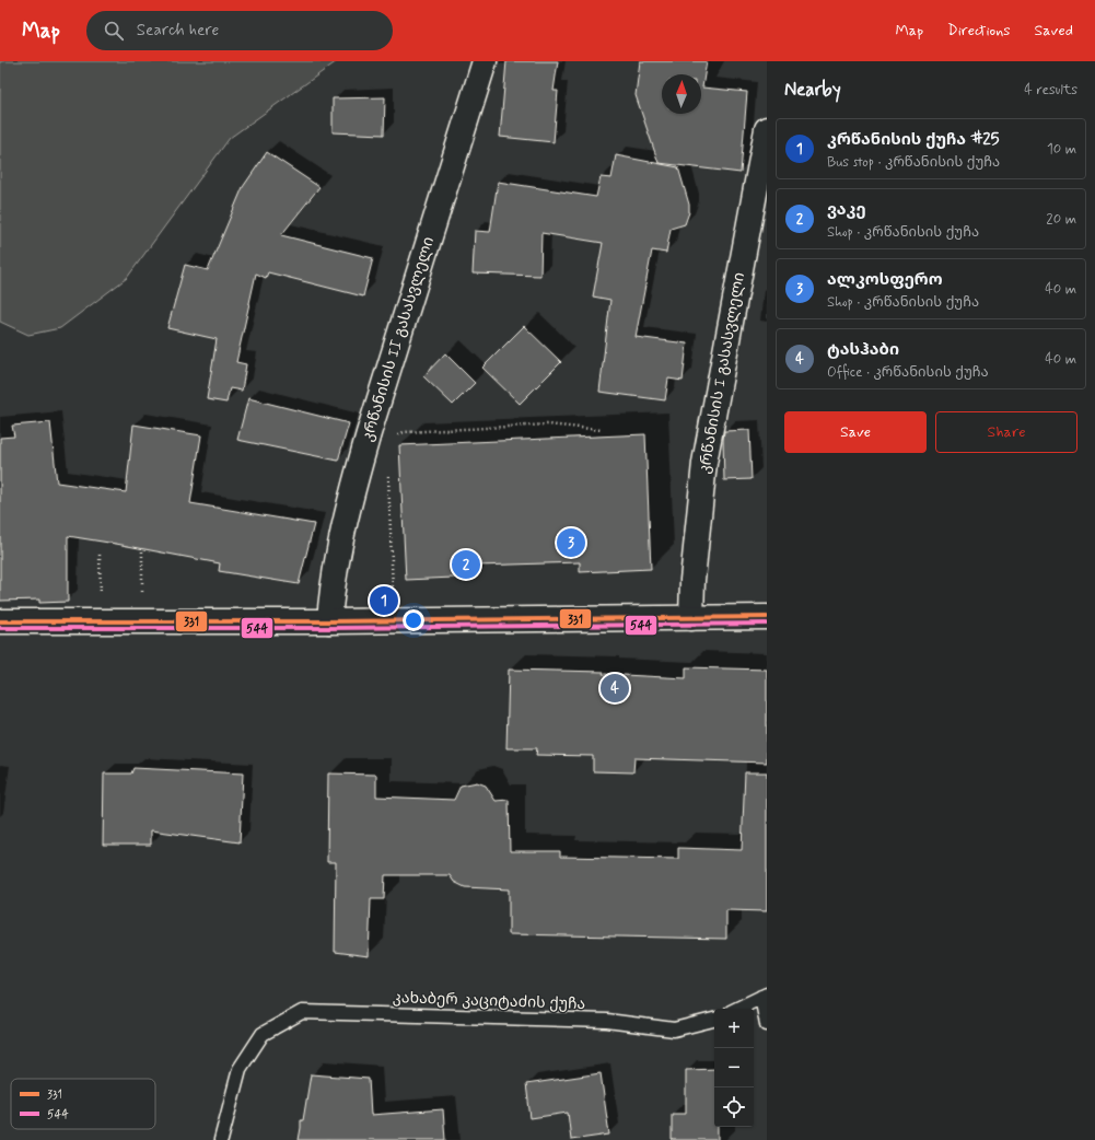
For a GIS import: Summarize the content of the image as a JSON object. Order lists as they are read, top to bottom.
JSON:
{
  "streets": {
    "street": ["კრწანისის II გასასვლელი", "კრწანისის I გასასვლელი"],
    "lane": ["კახაბერ კაციტაძის ქუჩა"]
  },
  "lines": ["transit line 331", "transit line 544"],
  "legend": ["331", "544"],
  "north": "top",
  "page": {
    "header": "Map",
    "search": "Search here",
    "nav": ["Map", "Directions", "Saved"],
    "heading": ["Nearby", "4 results"],
    "list": [
      {
        "mark": "1",
        "name": "კრწანისის ქუჩა #25",
        "note": "Bus stop · კრწანისის ქუჩა",
        "value": "10 m"
      },
      {
        "mark": "2",
        "name": "ვაკე",
        "note": "Shop · კრწანისის ქუჩა",
        "value": "20 m"
      },
      {
        "mark": "3",
        "name": "ალკოსფერო",
        "note": "Shop · კრწანისის ქუჩა",
        "value": "40 m"
      },
      {
        "mark": "4",
        "name": "ტასჰაბი",
        "note": "Office · კრწანისის ქუჩა",
        "value": "40 m"
      }
    ],
    "buttons": ["Save", "Share"],
    "pins": [
      "3",
      "2",
      "1",
      "4"
    ],
    "map_buttons": ["+", "−"]
  }
}
